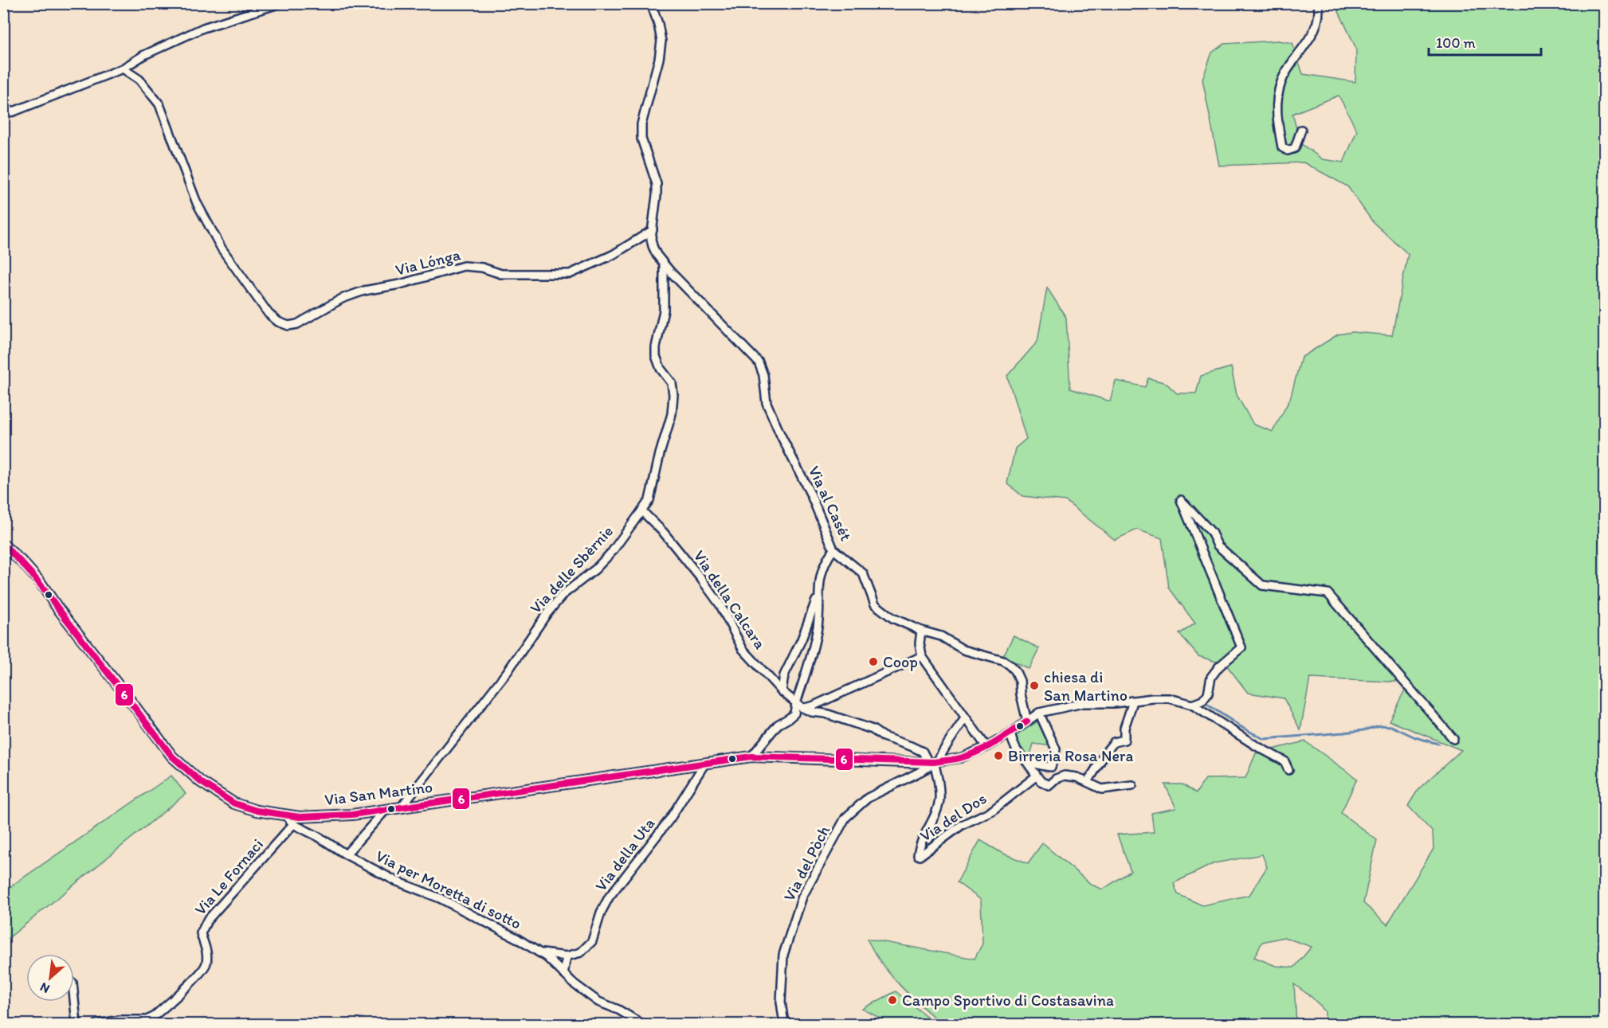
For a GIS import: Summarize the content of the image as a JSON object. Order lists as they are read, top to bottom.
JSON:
{
  "streets": {
    "street": [
      "Via Lónga",
      "Via al Casét",
      "Via delle Sbèrnie",
      "Via della Calcara",
      "Via San Martino",
      "Via del Dos",
      "Via della Uta",
      "Via del Pòch",
      "Via Le Fornaci",
      "Via per Moretta di sotto"
    ]
  },
  "crossings": [
    ["Via al Casét", "Via delle Sbèrnie"],
    ["Via al Casét", "Via San Martino"],
    ["Via delle Sbèrnie", "Via della Calcara"],
    ["Via delle Sbèrnie", "Via San Martino"],
    ["Via della Calcara", "Via San Martino"],
    ["Via della Calcara", "Via del Dos"],
    ["Via della Calcara", "Via del Pòch"],
    ["Via San Martino", "Via del Dos"],
    ["Via San Martino", "Via della Uta"],
    ["Via San Martino", "Via del Pòch"],
    ["Via San Martino", "Via per Moretta di sotto"],
    ["Via del Dos", "Via del Pòch"],
    ["Via Le Fornaci", "Via per Moretta di sotto"]
  ],
  "places": [
    "Coop",
    "chiesa di San Martino",
    "Birreria Rosa Nera",
    "Campo Sportivo di Costasavina"
  ],
  "lines": ["transit line 6"],
  "scale_bar": "100 m",
  "north": "bottom left"
}
